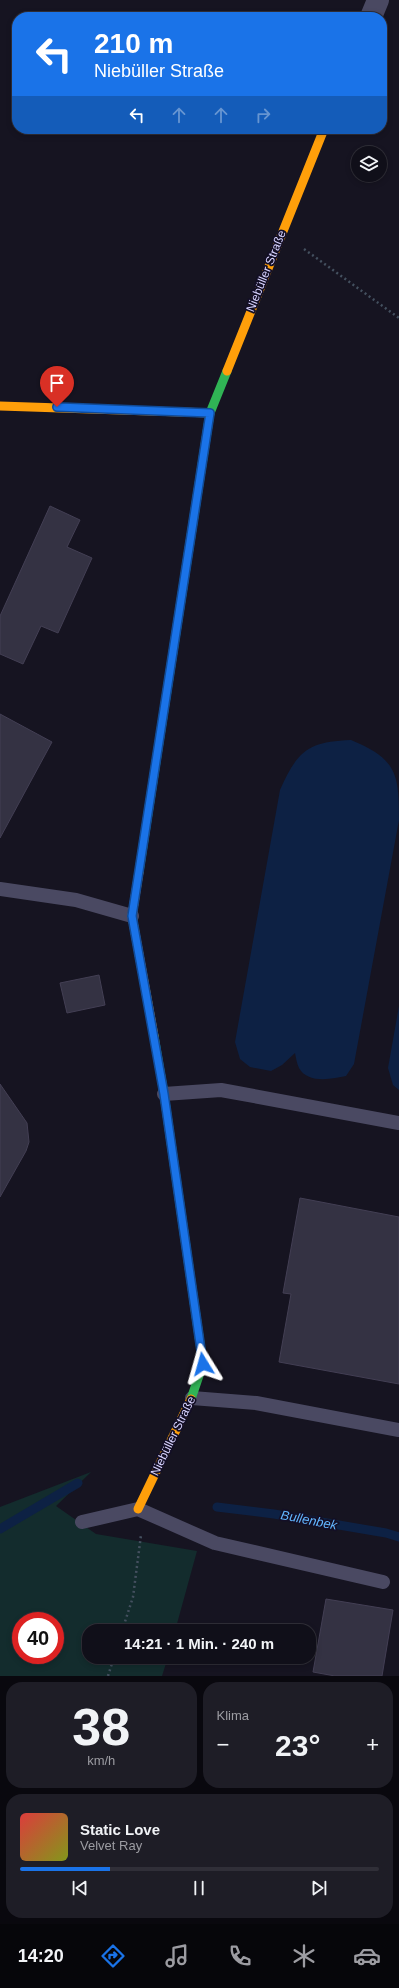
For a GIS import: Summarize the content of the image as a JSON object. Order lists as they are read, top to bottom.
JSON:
{
  "streets": {
    "street": ["Niebüller Straße"]
  },
  "water": ["Bullenbek"],
  "page": {
    "turn": ["210 m", "Niebüller Straße"],
    "limit": "40",
    "trip": "14:21 · 1 Min. · 240 m",
    "tile": [
      ["38", "km/h"],
      "Klima"
    ],
    "heat": ["−", "23°", "+"],
    "song": ["Static Love", "Velvet Ray"],
    "tabs": "14:20"
  }
}
